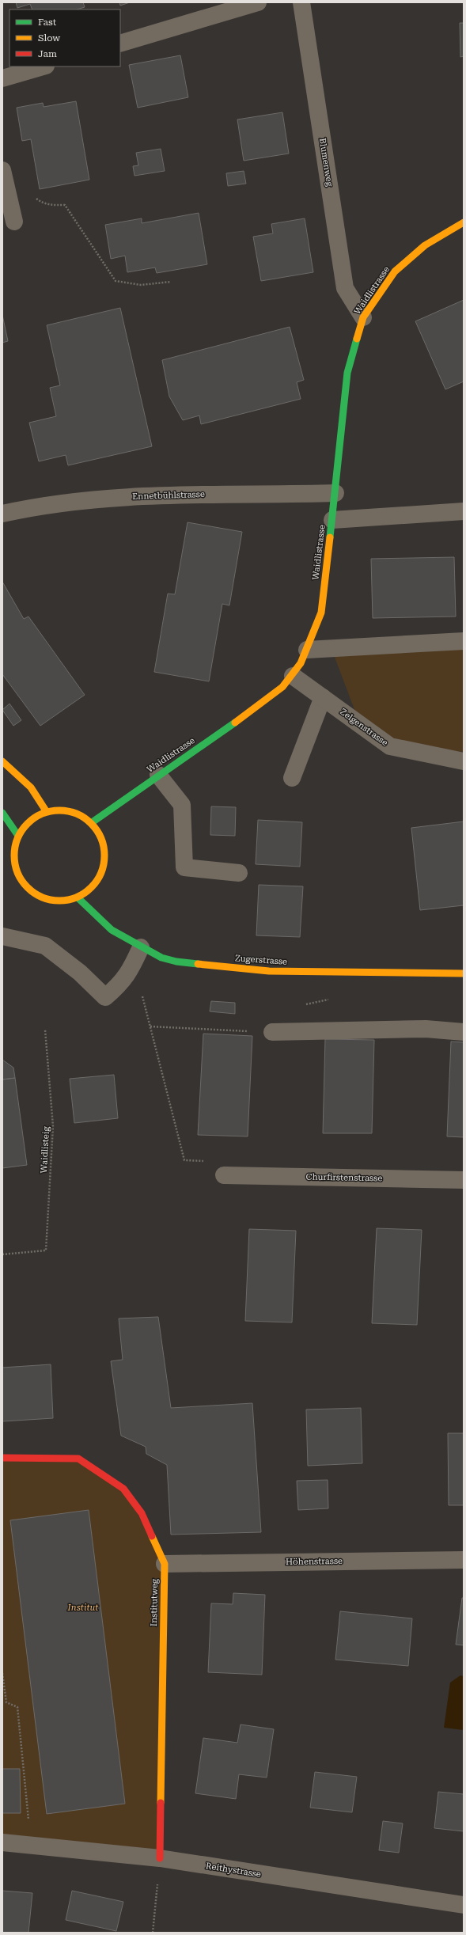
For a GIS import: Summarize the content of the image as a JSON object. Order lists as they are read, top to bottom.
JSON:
{
  "streets": {
    "main road": ["Waidlistrasse", "Zugerstrasse", "Institutweg"],
    "street": [
      "Blumenweg",
      "Ennetbühlstrasse",
      "Zelgenstrasse",
      "Churfirstenstrasse",
      "Höhenstrasse",
      "Reithystrasse"
    ],
    "path": ["Waidlisteig"]
  },
  "crossings": [
    ["Blumenweg", "Waidlistrasse"],
    ["Waidlistrasse", "Ennetbühlstrasse"],
    ["Waidlistrasse", "Zelgenstrasse"],
    ["Waidlistrasse", "Zugerstrasse"],
    ["Höhenstrasse", "Institutweg"],
    ["Institutweg", "Reithystrasse"]
  ],
  "parks": ["Institut"],
  "legend": ["Fast", "Slow", "Jam"]
}
